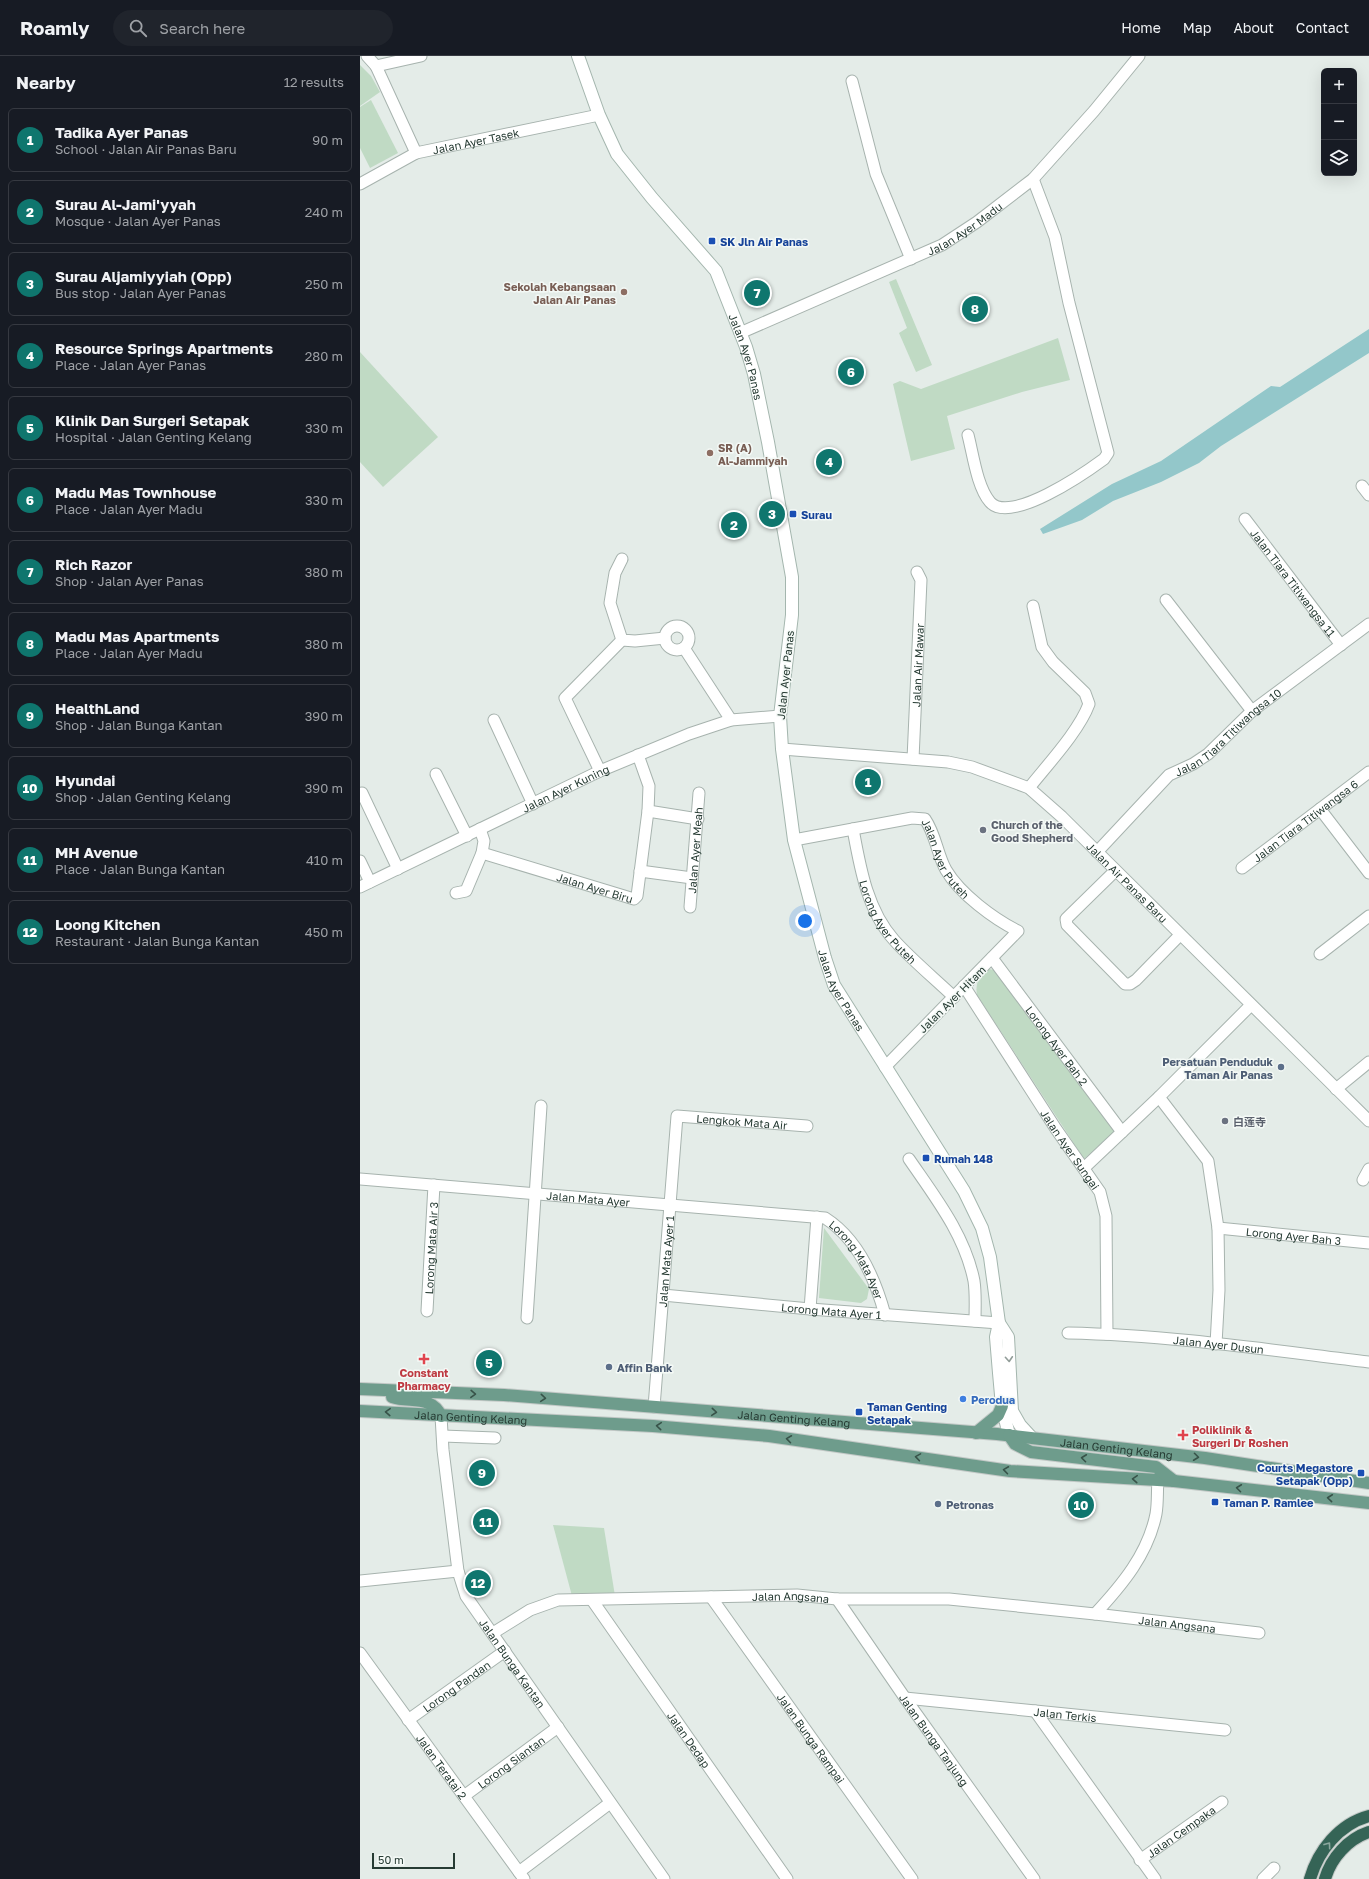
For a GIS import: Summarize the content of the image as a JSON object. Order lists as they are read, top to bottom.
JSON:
{
  "streets": {
    "main road": ["Jalan Genting Kelang"],
    "street": [
      "Jalan Ayer Tasek",
      "Jalan Ayer Madu",
      "Jalan Ayer Panas",
      "Jalan Tiara Titiwangsa 11",
      "Jalan Air Mawar",
      "Jalan Tiara Titiwangsa 10",
      "Jalan Ayer Kuning",
      "Jalan Tiara Titiwangsa 6",
      "Jalan Ayer Meah",
      "Jalan Ayer Puteh",
      "Jalan Air Panas Baru",
      "Jalan Ayer Biru",
      "Lorong Ayer Puteh",
      "Jalan Ayer Hitam",
      "Lorong Ayer Bah 2",
      "Lengkok Mata Air",
      "Jalan Ayer Sungai",
      "Jalan Mata Ayer",
      "Lorong Ayer Bah 3",
      "Lorong Mata Air 3",
      "Jalan Mata Ayer 1",
      "Lorong Mata Ayer",
      "Lorong Mata Ayer 1",
      "Jalan Ayer Dusun",
      "Jalan Angsana",
      "Jalan Bunga Kantan",
      "Lorong Pandan",
      "Jalan Terkis",
      "Jalan Bunga Rampai",
      "Jalan Dedap",
      "Jalan Bunga Tanjung",
      "Lorong Siantan",
      "Jalan Teratai 2",
      "Jalan Cempaka"
    ]
  },
  "crossings": [
    ["Jalan Ayer Tasek", "Jalan Ayer Panas"],
    ["Jalan Ayer Madu", "Jalan Ayer Panas"],
    ["Jalan Ayer Panas", "Jalan Ayer Kuning"],
    ["Jalan Ayer Panas", "Jalan Ayer Puteh"],
    ["Jalan Ayer Panas", "Jalan Air Panas Baru"],
    ["Jalan Ayer Panas", "Jalan Ayer Hitam"],
    ["Jalan Ayer Panas", "Lorong Mata Ayer 1"],
    ["Jalan Ayer Panas", "Jalan Genting Kelang"],
    ["Jalan Tiara Titiwangsa 11", "Jalan Tiara Titiwangsa 10"],
    ["Jalan Air Mawar", "Jalan Air Panas Baru"],
    ["Jalan Tiara Titiwangsa 10", "Jalan Air Panas Baru"],
    ["Jalan Ayer Kuning", "Jalan Ayer Biru"],
    ["Jalan Ayer Puteh", "Lorong Ayer Puteh"],
    ["Jalan Ayer Puteh", "Jalan Ayer Hitam"],
    ["Lorong Ayer Puteh", "Jalan Ayer Hitam"],
    ["Jalan Ayer Hitam", "Lorong Ayer Bah 2"],
    ["Jalan Ayer Hitam", "Jalan Ayer Sungai"],
    ["Lengkok Mata Air", "Jalan Mata Ayer 1"],
    ["Jalan Ayer Sungai", "Jalan Ayer Dusun"],
    ["Jalan Mata Ayer", "Lorong Mata Air 3"],
    ["Jalan Mata Ayer", "Jalan Mata Ayer 1"],
    ["Jalan Mata Ayer", "Lorong Mata Ayer"],
    ["Jalan Mata Ayer 1", "Lorong Mata Ayer 1"],
    ["Jalan Mata Ayer 1", "Jalan Genting Kelang"],
    ["Lorong Mata Ayer", "Lorong Mata Ayer 1"],
    ["Jalan Genting Kelang", "Jalan Bunga Kantan"],
    ["Jalan Angsana", "Jalan Bunga Kantan"],
    ["Jalan Angsana", "Jalan Bunga Rampai"],
    ["Jalan Angsana", "Jalan Dedap"],
    ["Jalan Angsana", "Jalan Bunga Tanjung"],
    ["Jalan Bunga Kantan", "Lorong Pandan"],
    ["Jalan Bunga Kantan", "Lorong Siantan"],
    ["Lorong Pandan", "Jalan Teratai 2"],
    ["Jalan Terkis", "Jalan Bunga Tanjung"],
    ["Lorong Siantan", "Jalan Teratai 2"]
  ],
  "places": {
    "transit": [
      "SK Jln Air Panas",
      "Surau",
      "Rumah 148",
      "Taman Genting Setapak",
      "Courts Megastore Setapak (Opp)",
      "Taman P. Ramlee"
    ],
    "other": [
      "Sekolah Kebangsaan Jalan Air Panas",
      "SR (A) Al-Jammiyah",
      "Church of the Good Shepherd",
      "Persatuan Penduduk Taman Air Panas",
      "白莲寺",
      "Affin Bank",
      "Perodua",
      "Petronas"
    ],
    "health": ["Constant Pharmacy", "Poliklinik & Surgeri Dr Roshen"]
  },
  "scale_bar": "50 m",
  "page": {
    "header": "Roamly",
    "search": "Search here",
    "nav": [
      "Home",
      "Map",
      "About",
      "Contact"
    ],
    "heading": ["Nearby", "12 results"],
    "map_buttons": ["+", "−"],
    "list": [
      {
        "mark": "1",
        "name": "Tadika Ayer Panas",
        "note": "School · Jalan Air Panas Baru",
        "value": "90 m"
      },
      {
        "mark": "2",
        "name": "Surau Al-Jami'yyah",
        "note": "Mosque · Jalan Ayer Panas",
        "value": "240 m"
      },
      {
        "mark": "3",
        "name": "Surau Aljamiyyiah (Opp)",
        "note": "Bus stop · Jalan Ayer Panas",
        "value": "250 m"
      },
      {
        "mark": "4",
        "name": "Resource Springs Apartments",
        "note": "Place · Jalan Ayer Panas",
        "value": "280 m"
      },
      {
        "mark": "5",
        "name": "Klinik Dan Surgeri Setapak",
        "note": "Hospital · Jalan Genting Kelang",
        "value": "330 m"
      },
      {
        "mark": "6",
        "name": "Madu Mas Townhouse",
        "note": "Place · Jalan Ayer Madu",
        "value": "330 m"
      },
      {
        "mark": "7",
        "name": "Rich Razor",
        "note": "Shop · Jalan Ayer Panas",
        "value": "380 m"
      },
      {
        "mark": "8",
        "name": "Madu Mas Apartments",
        "note": "Place · Jalan Ayer Madu",
        "value": "380 m"
      },
      {
        "mark": "9",
        "name": "HealthLand",
        "note": "Shop · Jalan Bunga Kantan",
        "value": "390 m"
      },
      {
        "mark": "10",
        "name": "Hyundai",
        "note": "Shop · Jalan Genting Kelang",
        "value": "390 m"
      },
      {
        "mark": "11",
        "name": "MH Avenue",
        "note": "Place · Jalan Bunga Kantan",
        "value": "410 m"
      },
      {
        "mark": "12",
        "name": "Loong Kitchen",
        "note": "Restaurant · Jalan Bunga Kantan",
        "value": "450 m"
      }
    ],
    "pins": [
      "7",
      "8",
      "6",
      "4",
      "3",
      "2",
      "1",
      "5",
      "9",
      "10",
      "11",
      "12"
    ],
    "scale": "50 m"
  }
}
